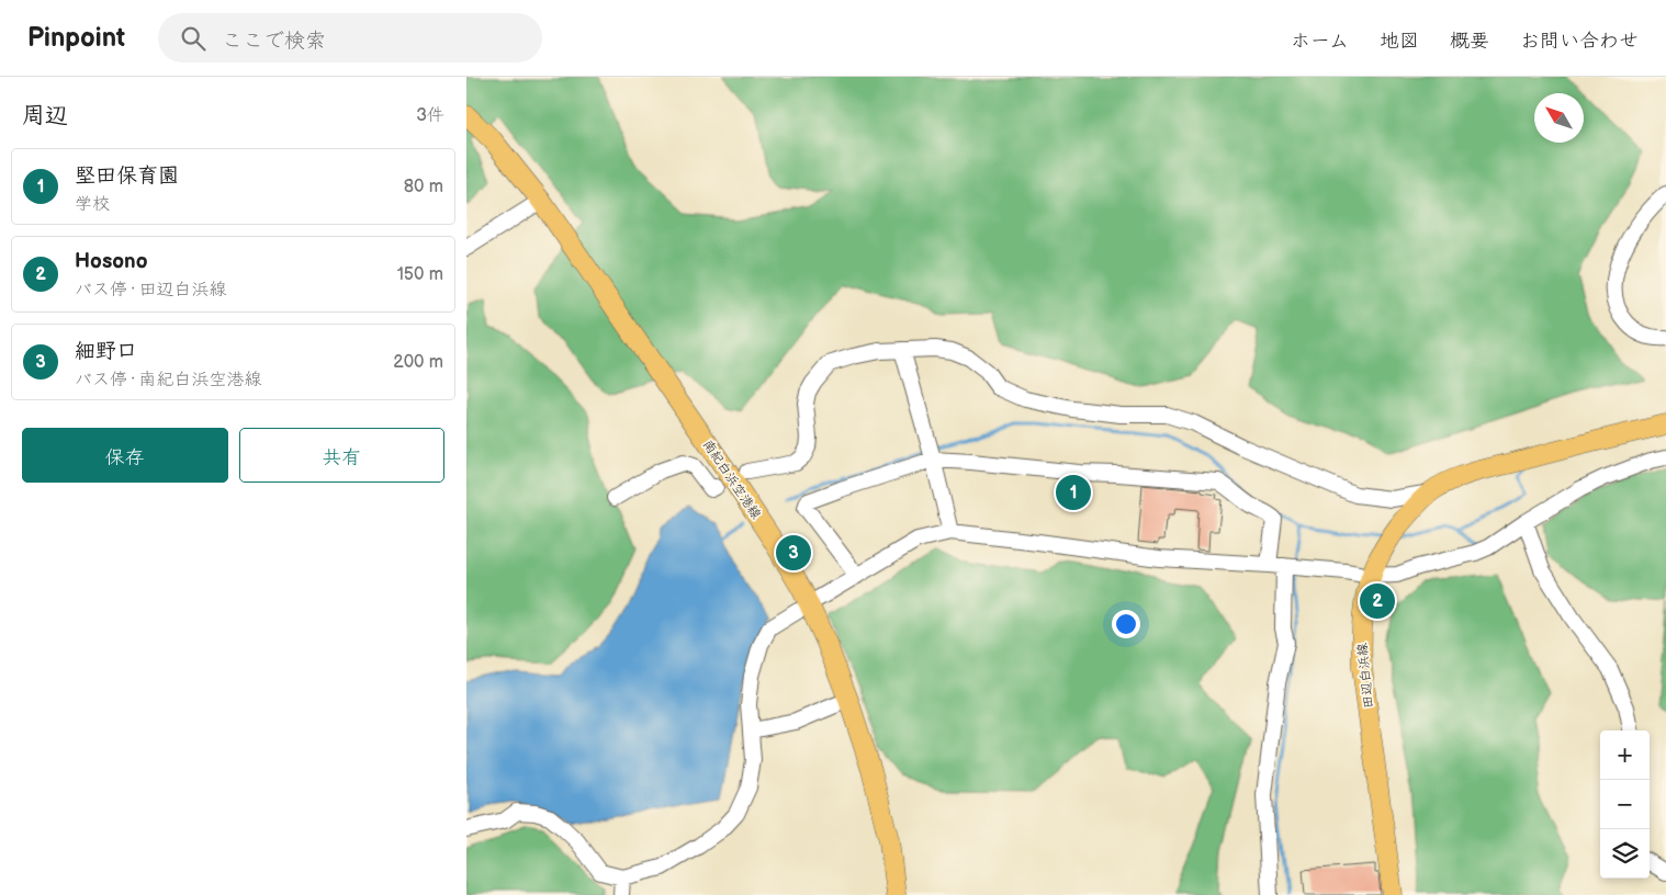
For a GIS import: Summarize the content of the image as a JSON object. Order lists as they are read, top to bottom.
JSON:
{
  "streets": {
    "main road": ["南紀白浜空港線", "田辺白浜線"]
  },
  "north": "top left",
  "page": {
    "header": "Pinpoint",
    "search": "ここで検索",
    "nav": [
      "ホーム",
      "地図",
      "概要",
      "お問い合わせ"
    ],
    "heading": ["周辺", "3件"],
    "list": [
      {
        "mark": "1",
        "name": "堅田保育園",
        "note": "学校",
        "value": "80 m"
      },
      {
        "mark": "2",
        "name": "Hosono",
        "note": "バス停 · 田辺白浜線",
        "value": "150 m"
      },
      {
        "mark": "3",
        "name": "細野口",
        "note": "バス停 · 南紀白浜空港線",
        "value": "200 m"
      }
    ],
    "buttons": ["保存", "共有"],
    "pins": ["1", "3", "2"],
    "map_buttons": ["+", "−"]
  }
}
